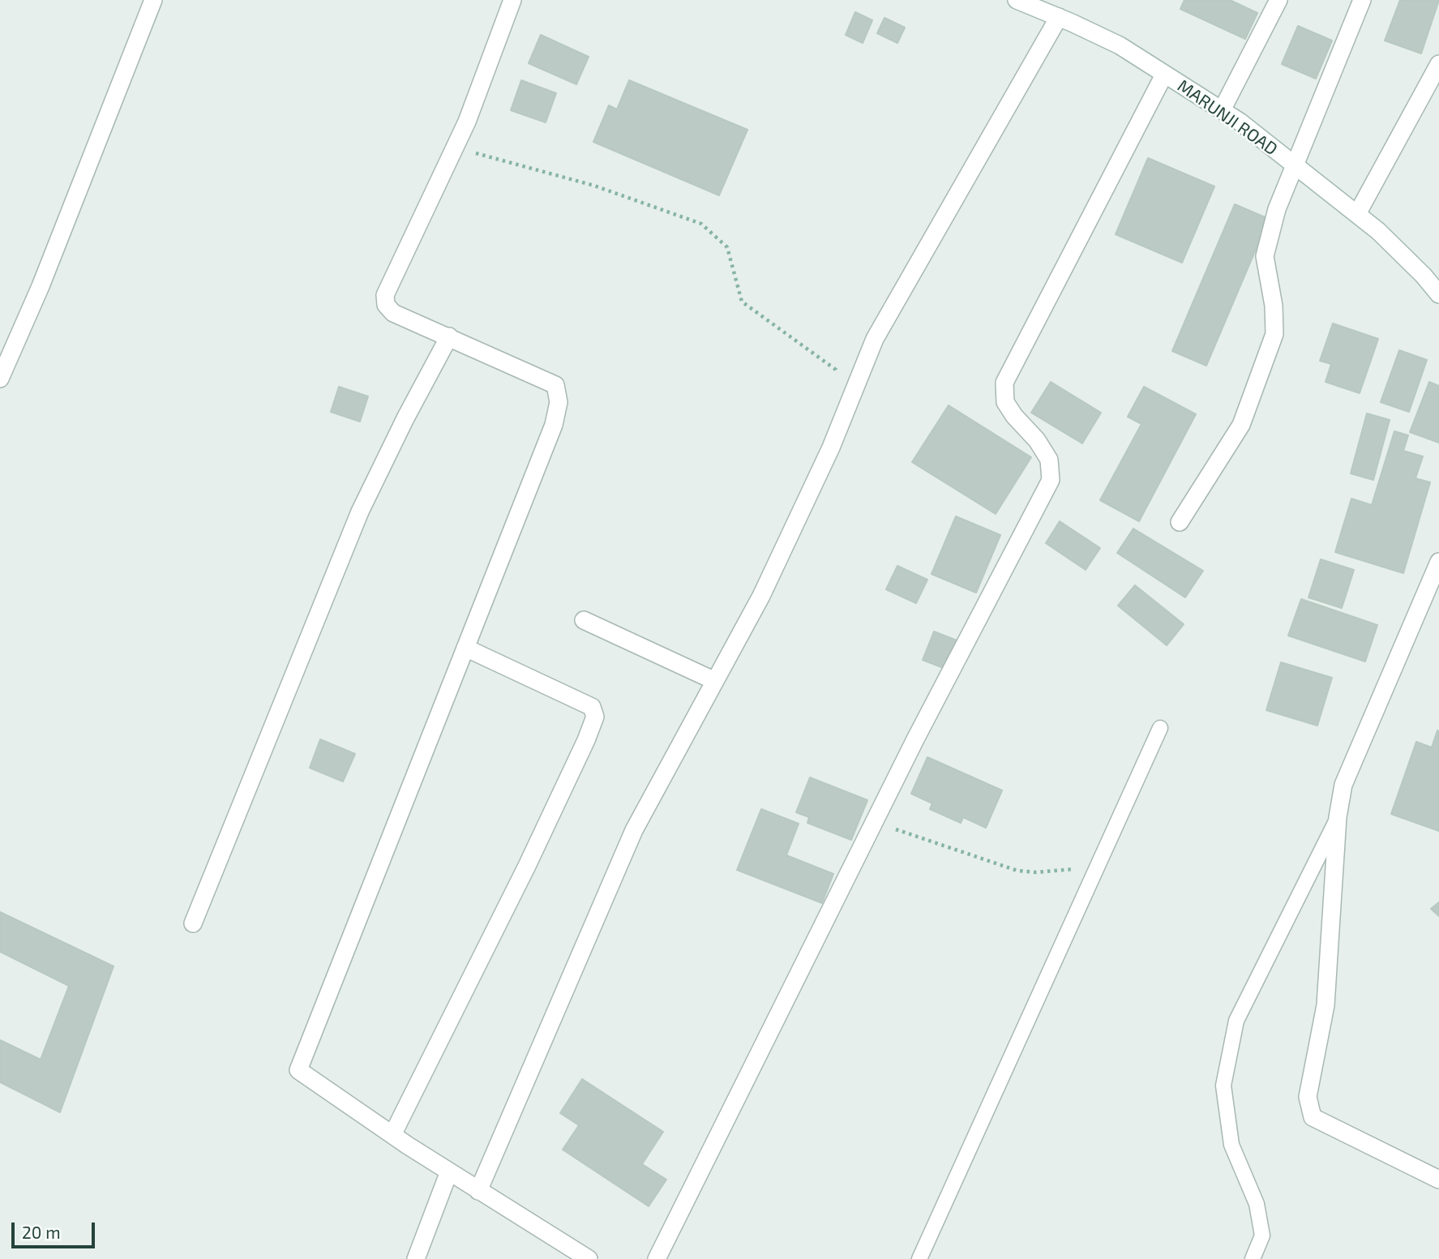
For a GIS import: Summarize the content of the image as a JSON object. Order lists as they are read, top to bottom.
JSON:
{
  "streets": {
    "street": ["MARUNJI ROAD"]
  },
  "scale_bar": "20 m"
}
